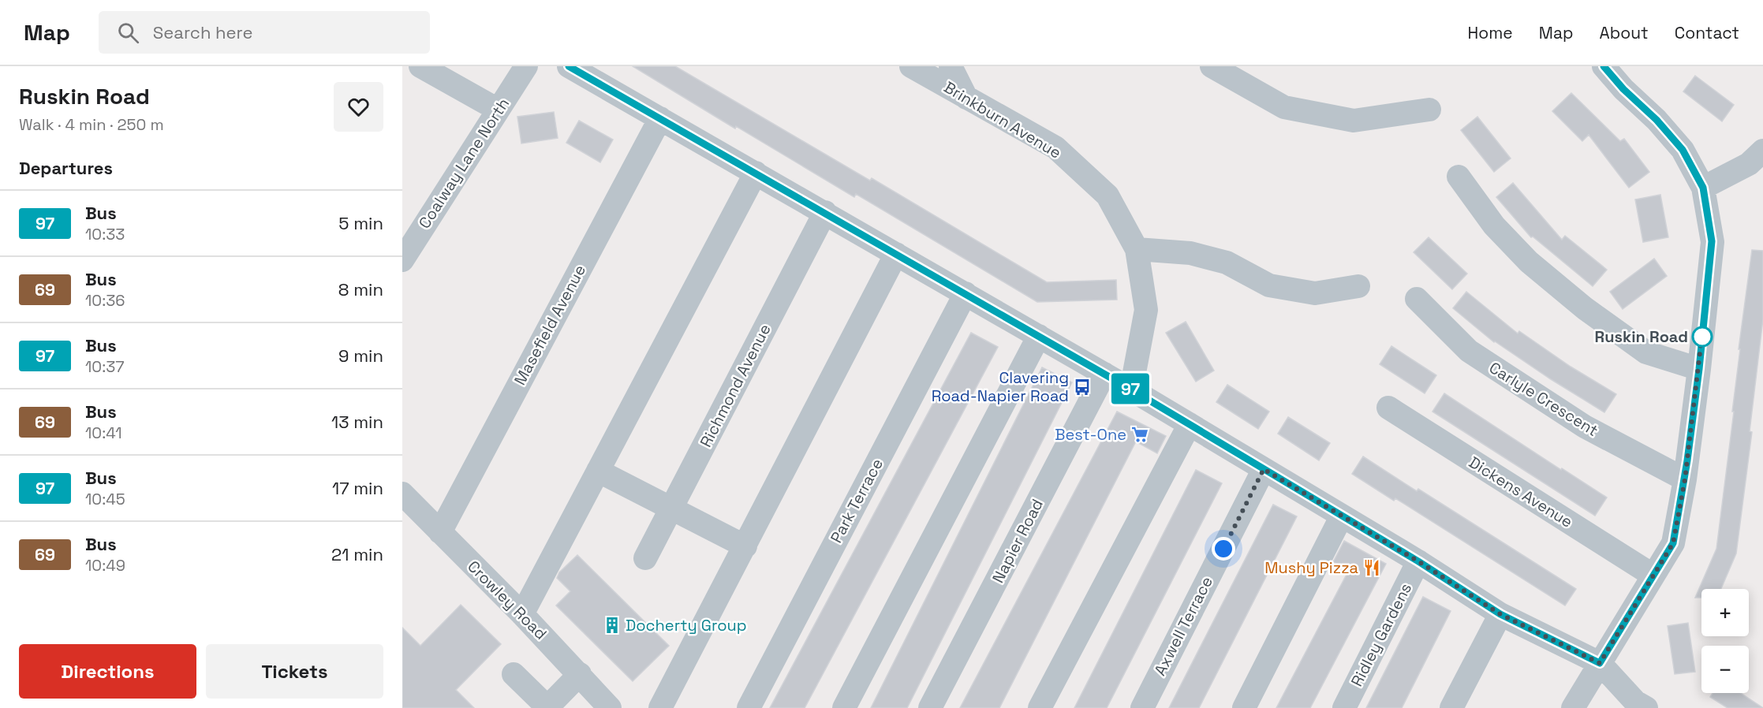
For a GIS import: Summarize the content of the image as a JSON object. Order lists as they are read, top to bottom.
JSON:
{
  "streets": {
    "street": [
      "Brinkburn Avenue",
      "Coalway Lane North",
      "Masefield Avenue",
      "Richmond Avenue",
      "Carlyle Crescent",
      "Dickens Avenue",
      "Park Terrace",
      "Napier Road",
      "Crowley Road",
      "Axwell Terrace",
      "Ridley Gardens"
    ]
  },
  "crossings": [
    ["Masefield Avenue", "Crowley Road"]
  ],
  "places": {
    "other": ["Ruskin Road"],
    "bus stop": ["Clavering Road-Napier Road"],
    "supermarket": ["Best-One"],
    "restaurant": ["Mushy Pizza"],
    "building": ["Docherty Group"]
  },
  "lines": ["bus line 97"],
  "page": {
    "header": "Map",
    "search": "Search here",
    "nav": [
      "Home",
      "Map",
      "About",
      "Contact"
    ],
    "heading": [
      ["Ruskin Road", "Walk · 4 min · 250 m"],
      "Departures"
    ],
    "on_map": "97",
    "list": [
      {
        "mark": "97",
        "name": "Bus",
        "note": "10:33",
        "value": "5 min"
      },
      {
        "mark": "69",
        "name": "Bus",
        "note": "10:36",
        "value": "8 min"
      },
      {
        "mark": "97",
        "name": "Bus",
        "note": "10:37",
        "value": "9 min"
      },
      {
        "mark": "69",
        "name": "Bus",
        "note": "10:41",
        "value": "13 min"
      },
      {
        "mark": "97",
        "name": "Bus",
        "note": "10:45",
        "value": "17 min"
      },
      {
        "mark": "69",
        "name": "Bus",
        "note": "10:49",
        "value": "21 min"
      }
    ],
    "map_buttons": ["+", "−"],
    "buttons": ["Directions", "Tickets"]
  }
}
